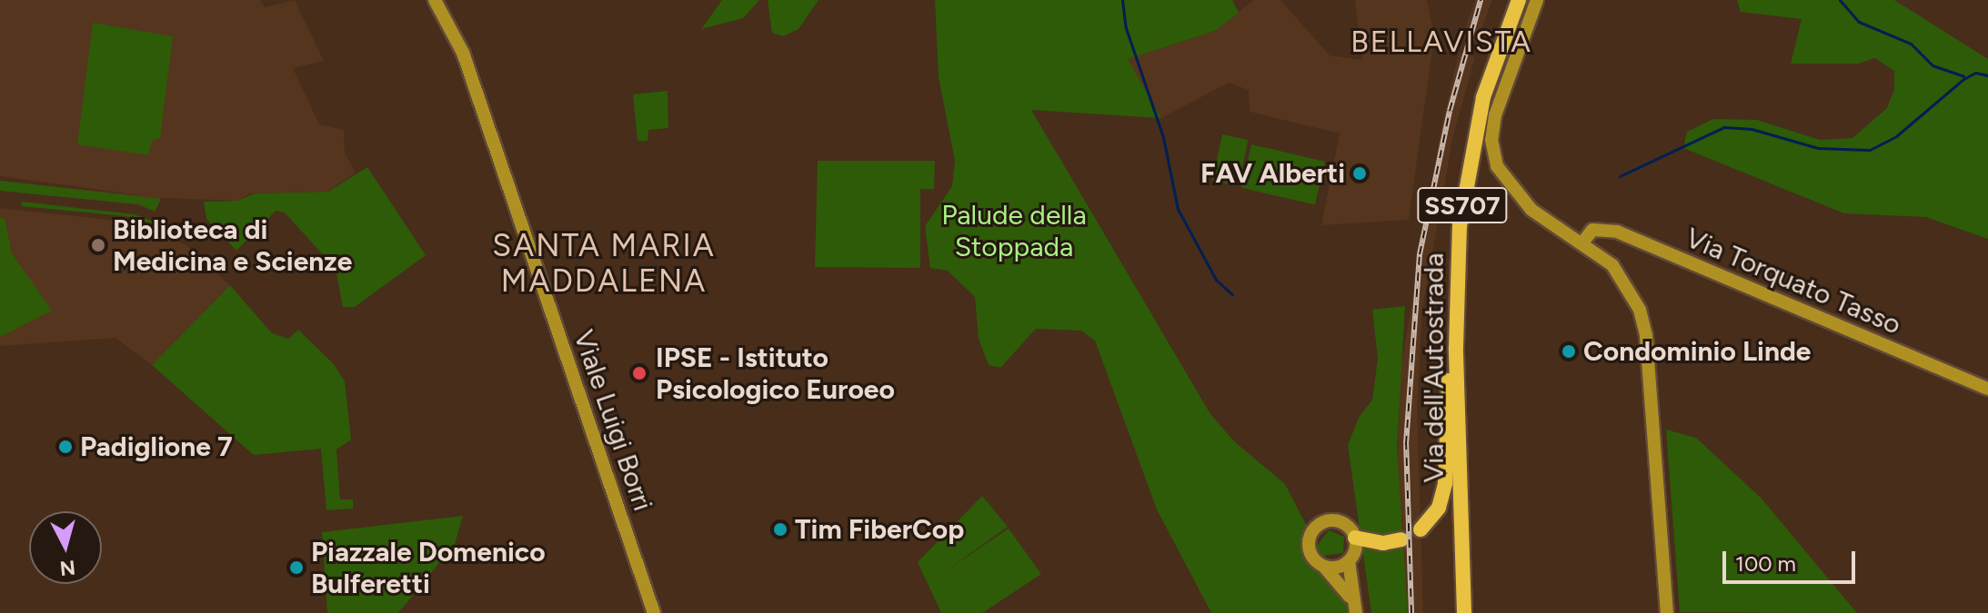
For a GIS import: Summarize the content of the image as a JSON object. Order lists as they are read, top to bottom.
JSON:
{
  "streets": {
    "highway": ["SS707", "Via dell'Autostrada"],
    "main road": ["Via Torquato Tasso", "Viale Luigi Borri"]
  },
  "districts": ["BELLAVISTA", "SANTA MARIA MADDALENA"],
  "parks": ["Palude della Stoppada"],
  "places": [
    "FAV Alberti",
    "Biblioteca di Medicina e Scienze",
    "Condominio Linde",
    "IPSE - Istituto Psicologico Euroeo",
    "Padiglione 7",
    "Tim FiberCop",
    "Piazzale Domenico Bulferetti"
  ],
  "scale_bar": "100 m",
  "north": "bottom"
}
